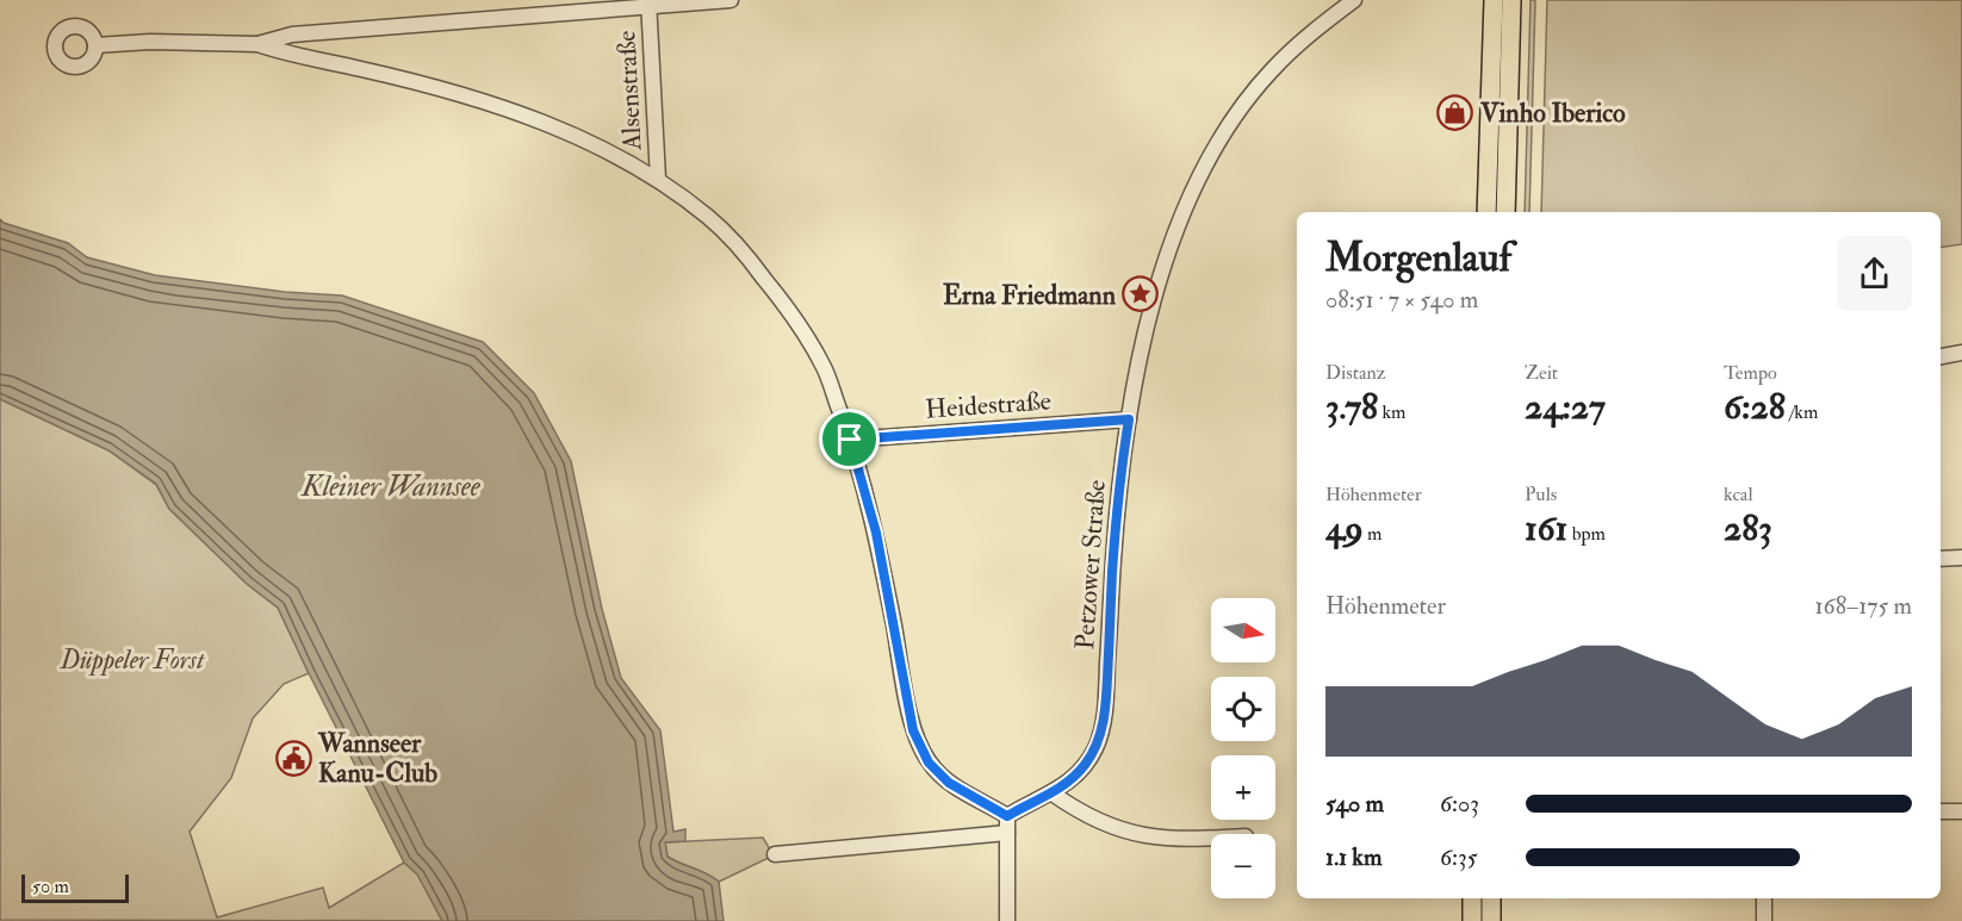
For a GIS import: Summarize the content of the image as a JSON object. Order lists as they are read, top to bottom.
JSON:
{
  "streets": {
    "street": ["Alsenstraße", "Heidestraße", "Petzower Straße"]
  },
  "crossings": [
    ["Heidestraße", "Petzower Straße"]
  ],
  "water": ["Kleiner Wannsee"],
  "parks": ["Düppeler Forst"],
  "places": {
    "shop": ["Vinho Iberico"],
    "place": ["Erna Friedmann"],
    "public building": ["Wannseer Kanu-Club"]
  },
  "scale_bar": "50 m",
  "north": "right",
  "page": {
    "heading": ["Morgenlauf", "08:51 · 7 × 540 m"],
    "stats": [
      ["Distanz", "3.78 km"],
      ["Zeit", "24:27"],
      ["Tempo", "6:28 /km"],
      ["Höhenmeter", "49 m"],
      ["Puls", "161 bpm"],
      ["kcal", "283"]
    ],
    "chart": ["Höhenmeter", "168–175 m"],
    "map_buttons": ["+", "−"],
    "list": [
      {
        "name": "540 m",
        "note": "6:03"
      },
      {
        "name": "1.1 km",
        "note": "6:35"
      }
    ],
    "scale": "50 m"
  }
}
